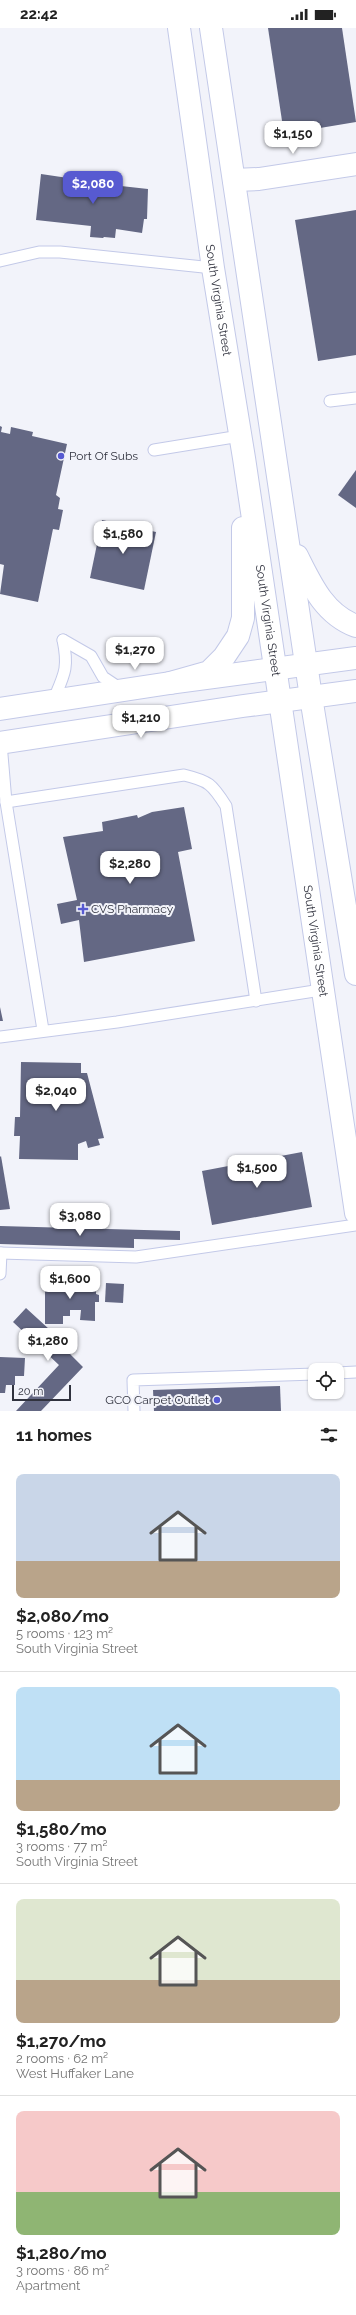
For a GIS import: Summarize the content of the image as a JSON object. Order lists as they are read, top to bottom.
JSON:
{
  "streets": {
    "main road": ["South Virginia Street"]
  },
  "places": {
    "other": ["Port Of Subs", "GCO Carpet Outlet"],
    "health": ["CVS Pharmacy"]
  },
  "scale_bar": "20 m",
  "page": {
    "status": "22:42",
    "price": [
      "$1,150",
      "$2,080",
      "$1,580",
      "$1,270",
      "$1,210",
      "$2,280",
      "$2,040",
      "$1,500",
      "$3,080",
      "$1,600",
      "$1,280"
    ],
    "scale": "20 m",
    "heading": "11 homes",
    "list": [
      {
        "name": "$2,080/mo",
        "note": "5 rooms · 123 m² · South Virginia Street"
      },
      {
        "name": "$1,580/mo",
        "note": "3 rooms · 77 m² · South Virginia Street"
      },
      {
        "name": "$1,270/mo",
        "note": "2 rooms · 62 m² · West Huffaker Lane"
      },
      {
        "name": "$1,280/mo",
        "note": "3 rooms · 86 m² · Apartment"
      }
    ]
  }
}
